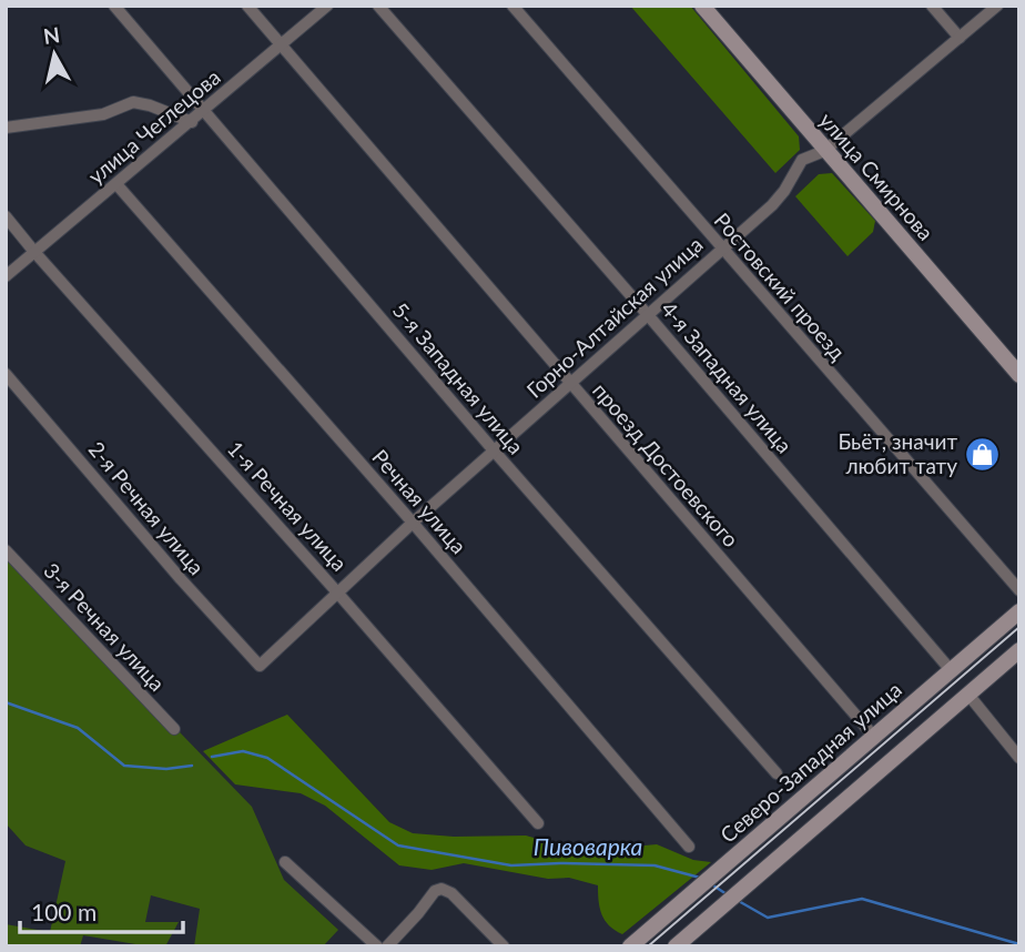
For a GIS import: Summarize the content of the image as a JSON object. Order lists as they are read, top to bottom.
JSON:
{
  "streets": {
    "main road": ["улица Смирнова", "Северо-Западная улица"],
    "street": [
      "улица Чеглецова",
      "Ростовский проезд",
      "Горно-Алтайская улица",
      "4-я Западная улица",
      "5-я Западная улица",
      "проезд Достоевского",
      "Речная улица",
      "1-я Речная улица",
      "2-я Речная улица",
      "3-я Речная улица"
    ]
  },
  "crossings": [
    ["улица Чеглецова", "5-я Западная улица"],
    ["улица Чеглецова", "проезд Достоевского"],
    ["улица Чеглецова", "Речная улица"],
    ["улица Чеглецова", "1-я Речная улица"],
    ["улица Смирнова", "Горно-Алтайская улица"],
    ["Ростовский проезд", "Горно-Алтайская улица"],
    ["Горно-Алтайская улица", "4-я Западная улица"],
    ["Горно-Алтайская улица", "5-я Западная улица"],
    ["Горно-Алтайская улица", "проезд Достоевского"],
    ["Горно-Алтайская улица", "Речная улица"],
    ["Горно-Алтайская улица", "1-я Речная улица"],
    ["Горно-Алтайская улица", "2-я Речная улица"],
    ["4-я Западная улица", "Северо-Западная улица"],
    ["проезд Достоевского", "Северо-Западная улица"]
  ],
  "water": ["Пивоварка"],
  "places": {
    "shop": ["Бьёт, значит любит тату"]
  },
  "scale_bar": "100 m",
  "north": "top"
}
